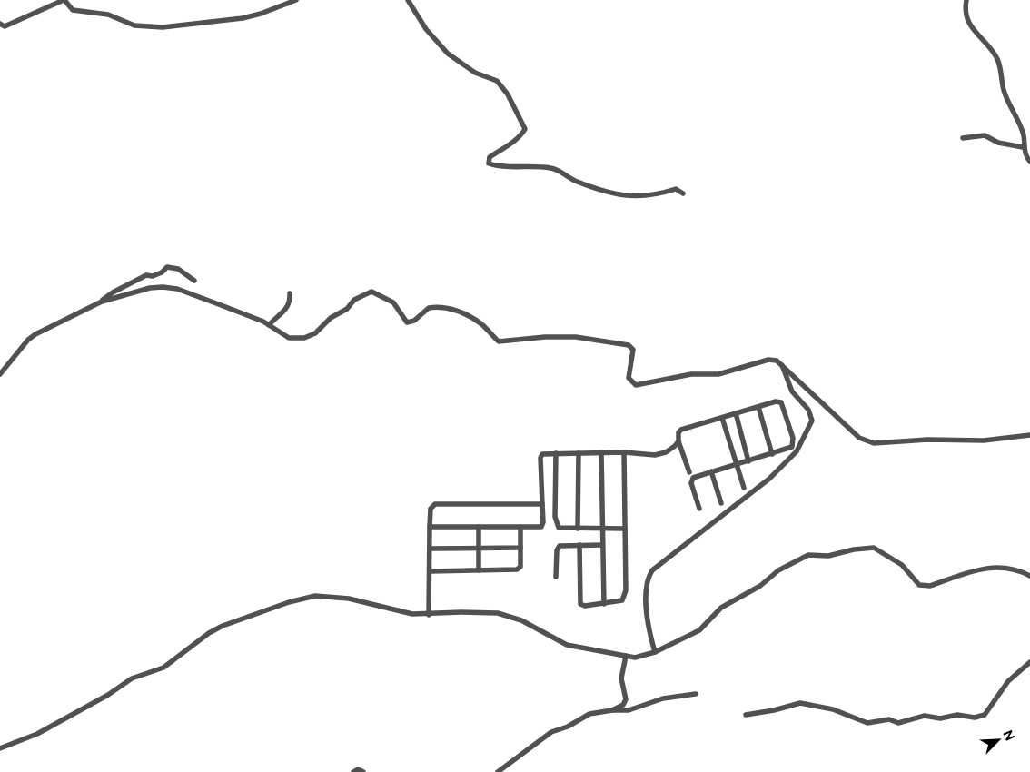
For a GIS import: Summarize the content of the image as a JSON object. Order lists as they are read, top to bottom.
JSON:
{
  "north": "top right"
}
